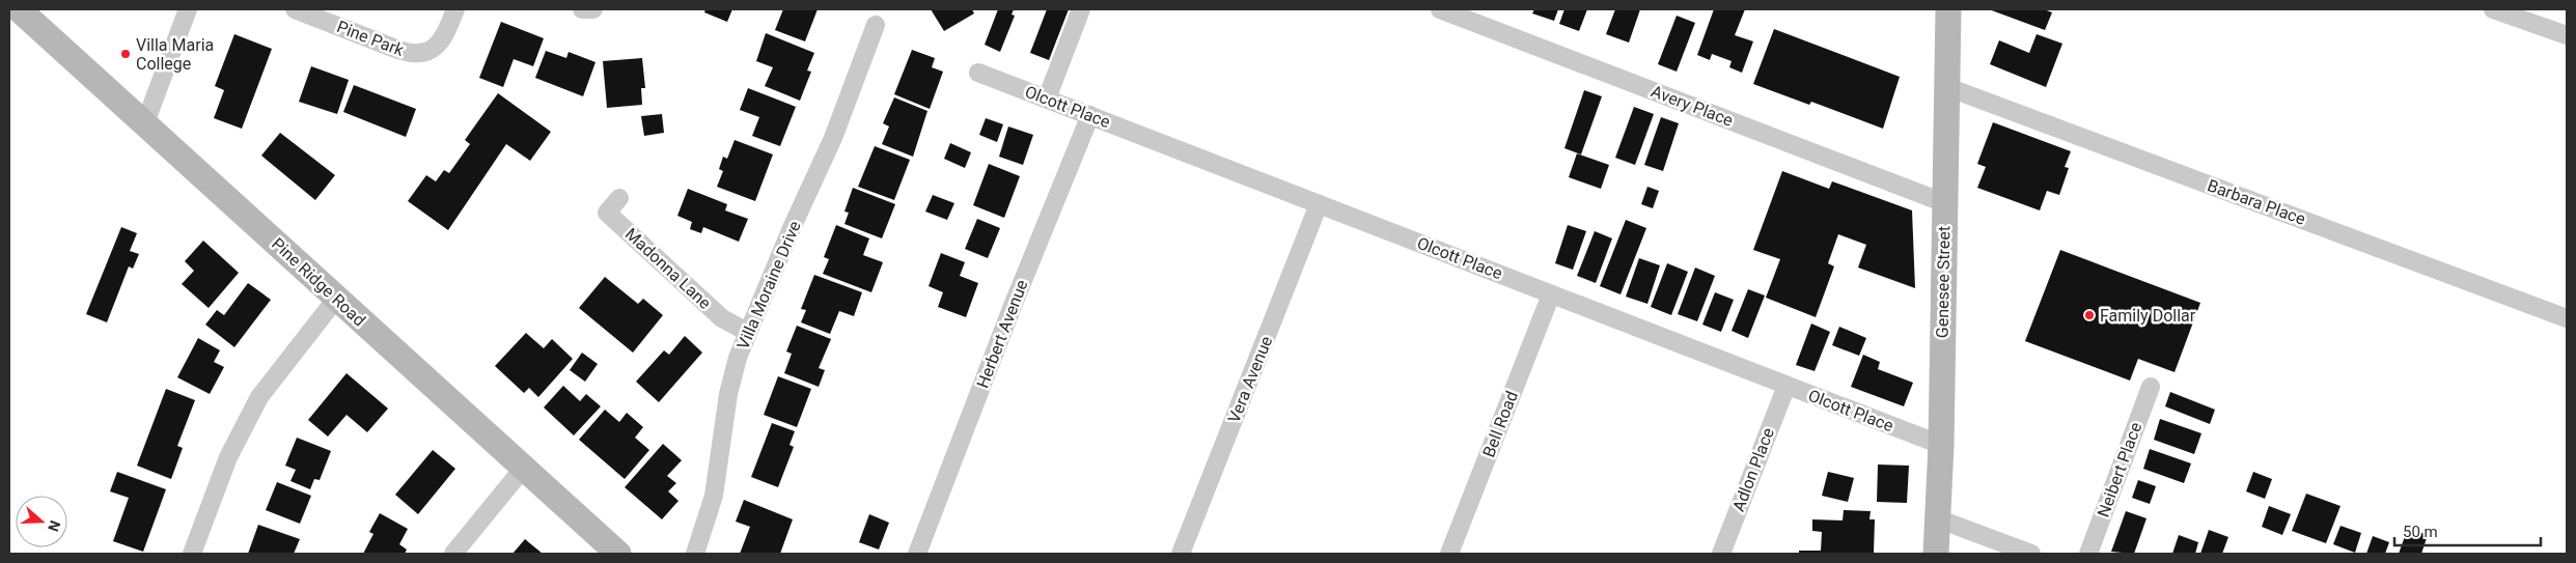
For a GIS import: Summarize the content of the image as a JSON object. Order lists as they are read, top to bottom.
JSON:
{
  "streets": {
    "street": [
      "Pine Park",
      "Avery Place",
      "Olcott Place",
      "Barbara Place",
      "Madonna Lane",
      "Pine Ridge Road",
      "Genesee Street",
      "Villa Moraine Drive",
      "Herbert Avenue",
      "Vera Avenue",
      "Bell Road",
      "Adlon Place",
      "Neibert Place"
    ]
  },
  "crossings": [
    ["Avery Place", "Genesee Street"],
    ["Olcott Place", "Genesee Street"],
    ["Olcott Place", "Herbert Avenue"],
    ["Olcott Place", "Vera Avenue"],
    ["Olcott Place", "Bell Road"],
    ["Olcott Place", "Adlon Place"],
    ["Barbara Place", "Genesee Street"],
    ["Madonna Lane", "Villa Moraine Drive"]
  ],
  "places": ["Villa Maria College", "Family Dollar"],
  "scale_bar": "50 m",
  "north": "right"
}
